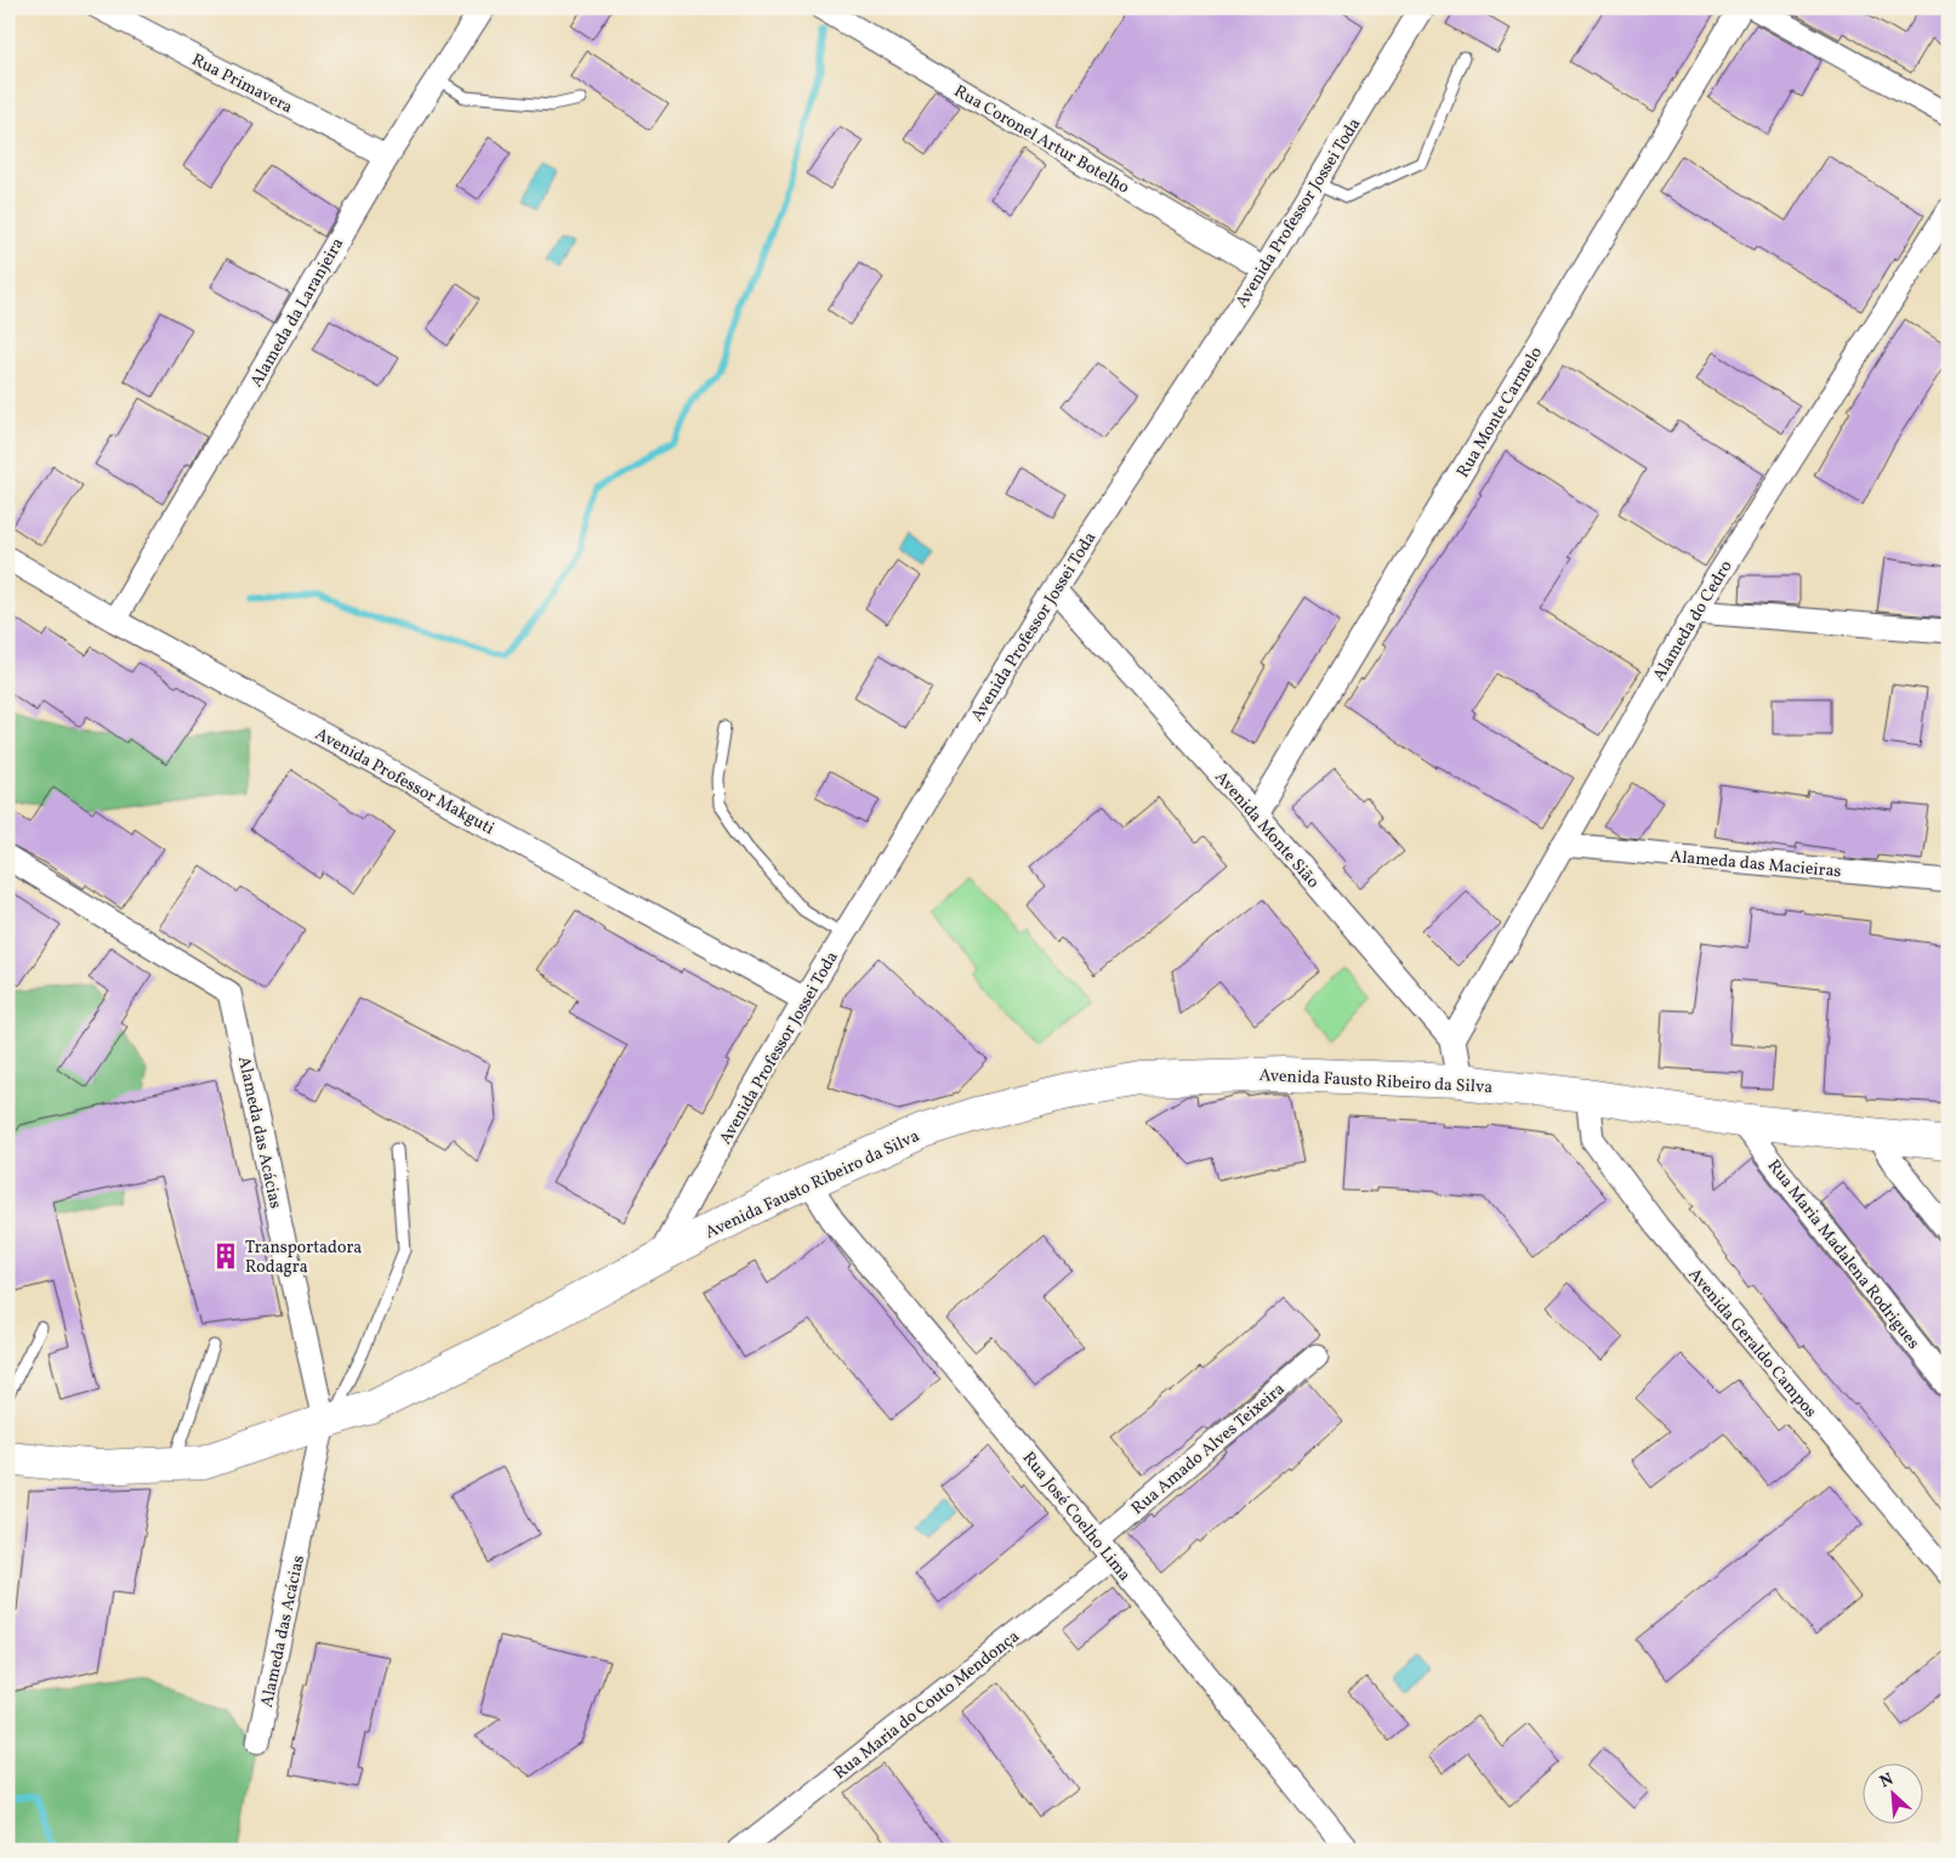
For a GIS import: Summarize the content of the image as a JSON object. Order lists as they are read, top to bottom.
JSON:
{
  "streets": {
    "main road": ["Avenida Fausto Ribeiro da Silva"],
    "street": [
      "Rua Primavera",
      "Rua Coronel Artur Botelho",
      "Avenida Professor Jossei Toda",
      "Alameda da Laranjeira",
      "Rua Monte Carmelo",
      "Alameda do Cedro",
      "Avenida Professor Makguti",
      "Avenida Monte Sião",
      "Alameda das Macieiras",
      "Alameda das Acácias",
      "Rua Maria Madalena Rodrigues",
      "Avenida Geraldo Campos",
      "Rua Amado Alves Teixeira",
      "Rua José Coelho Lima",
      "Rua Maria do Couto Mendonça"
    ]
  },
  "crossings": [
    ["Rua Primavera", "Alameda da Laranjeira"],
    ["Rua Coronel Artur Botelho", "Avenida Professor Jossei Toda"],
    ["Avenida Professor Jossei Toda", "Avenida Professor Makguti"],
    ["Avenida Professor Jossei Toda", "Avenida Monte Sião"],
    ["Avenida Professor Jossei Toda", "Avenida Fausto Ribeiro da Silva"],
    ["Alameda da Laranjeira", "Avenida Professor Makguti"],
    ["Rua Monte Carmelo", "Avenida Monte Sião"],
    ["Alameda do Cedro", "Avenida Monte Sião"],
    ["Alameda do Cedro", "Alameda das Macieiras"],
    ["Avenida Fausto Ribeiro da Silva", "Alameda das Acácias"],
    ["Avenida Fausto Ribeiro da Silva", "Rua Maria Madalena Rodrigues"],
    ["Avenida Fausto Ribeiro da Silva", "Avenida Geraldo Campos"],
    ["Avenida Fausto Ribeiro da Silva", "Rua José Coelho Lima"],
    ["Rua Amado Alves Teixeira", "Rua José Coelho Lima"],
    ["Rua José Coelho Lima", "Rua Maria do Couto Mendonça"]
  ],
  "places": {
    "building": ["Transportadora Rodagra"]
  },
  "north": "top left"
}
